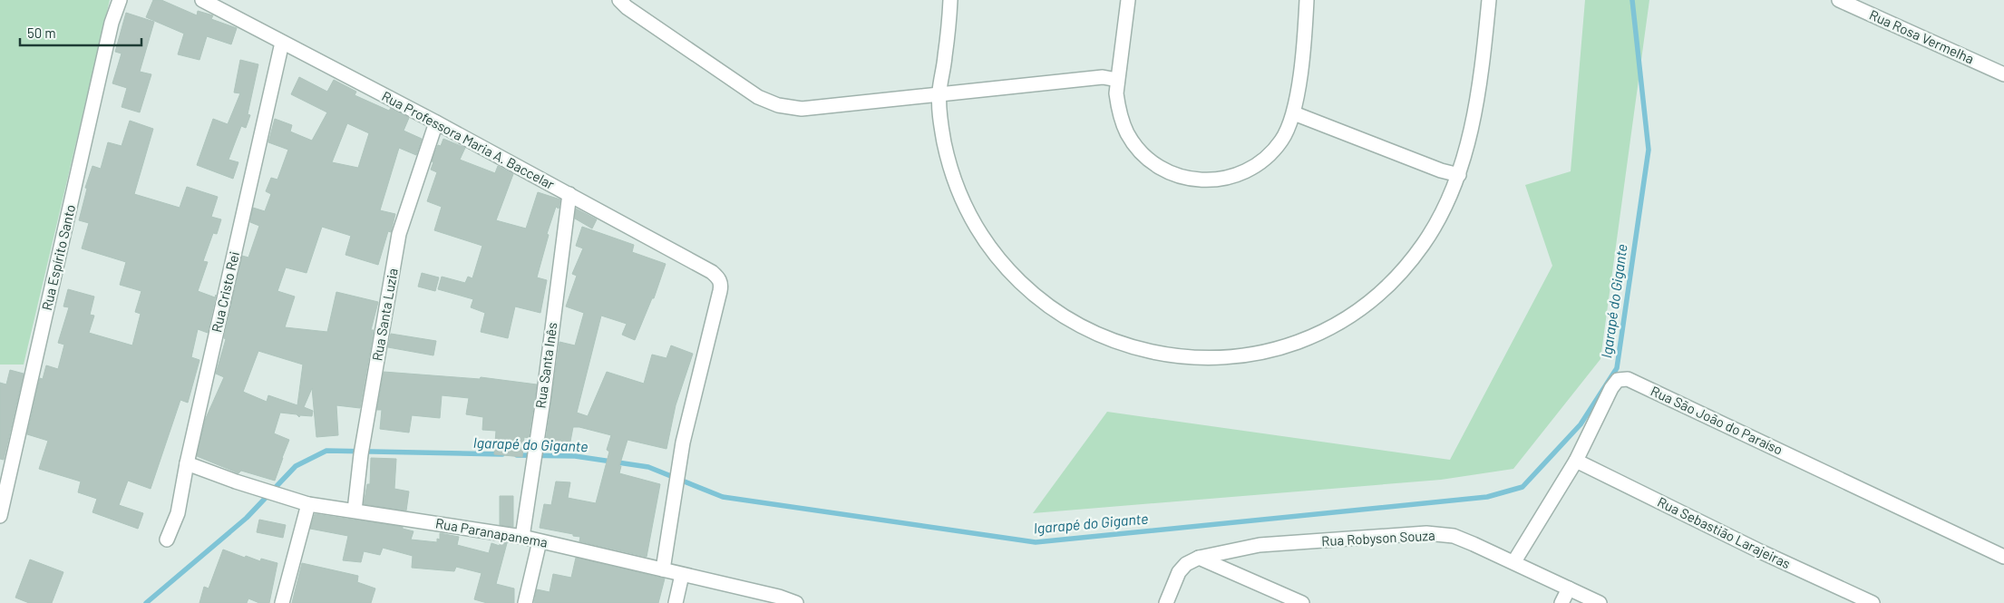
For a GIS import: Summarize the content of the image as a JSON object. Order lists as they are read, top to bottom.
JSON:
{
  "streets": {
    "street": [
      "Rua Rosa Vermelha",
      "Rua Professora Maria A. Baccelar",
      "Rua Espírito Santo",
      "Rua Cristo Rei",
      "Rua Santa Luzia",
      "Rua Santa Inês",
      "Rua São João do Paraíso",
      "Rua Paranapanema",
      "Rua Sebastião Larajeiras",
      "Rua Robyson Souza"
    ]
  },
  "crossings": [
    ["Rua Professora Maria A. Baccelar", "Rua Cristo Rei"],
    ["Rua Professora Maria A. Baccelar", "Rua Santa Luzia"],
    ["Rua Professora Maria A. Baccelar", "Rua Santa Inês"],
    ["Rua Professora Maria A. Baccelar", "Rua Paranapanema"],
    ["Rua Cristo Rei", "Rua Paranapanema"],
    ["Rua Santa Luzia", "Rua Paranapanema"],
    ["Rua Santa Inês", "Rua Paranapanema"],
    ["Rua São João do Paraíso", "Rua Sebastião Larajeiras"],
    ["Rua São João do Paraíso", "Rua Robyson Souza"]
  ],
  "water": ["Igarapé do Gigante"],
  "scale_bar": "50 m"
}
